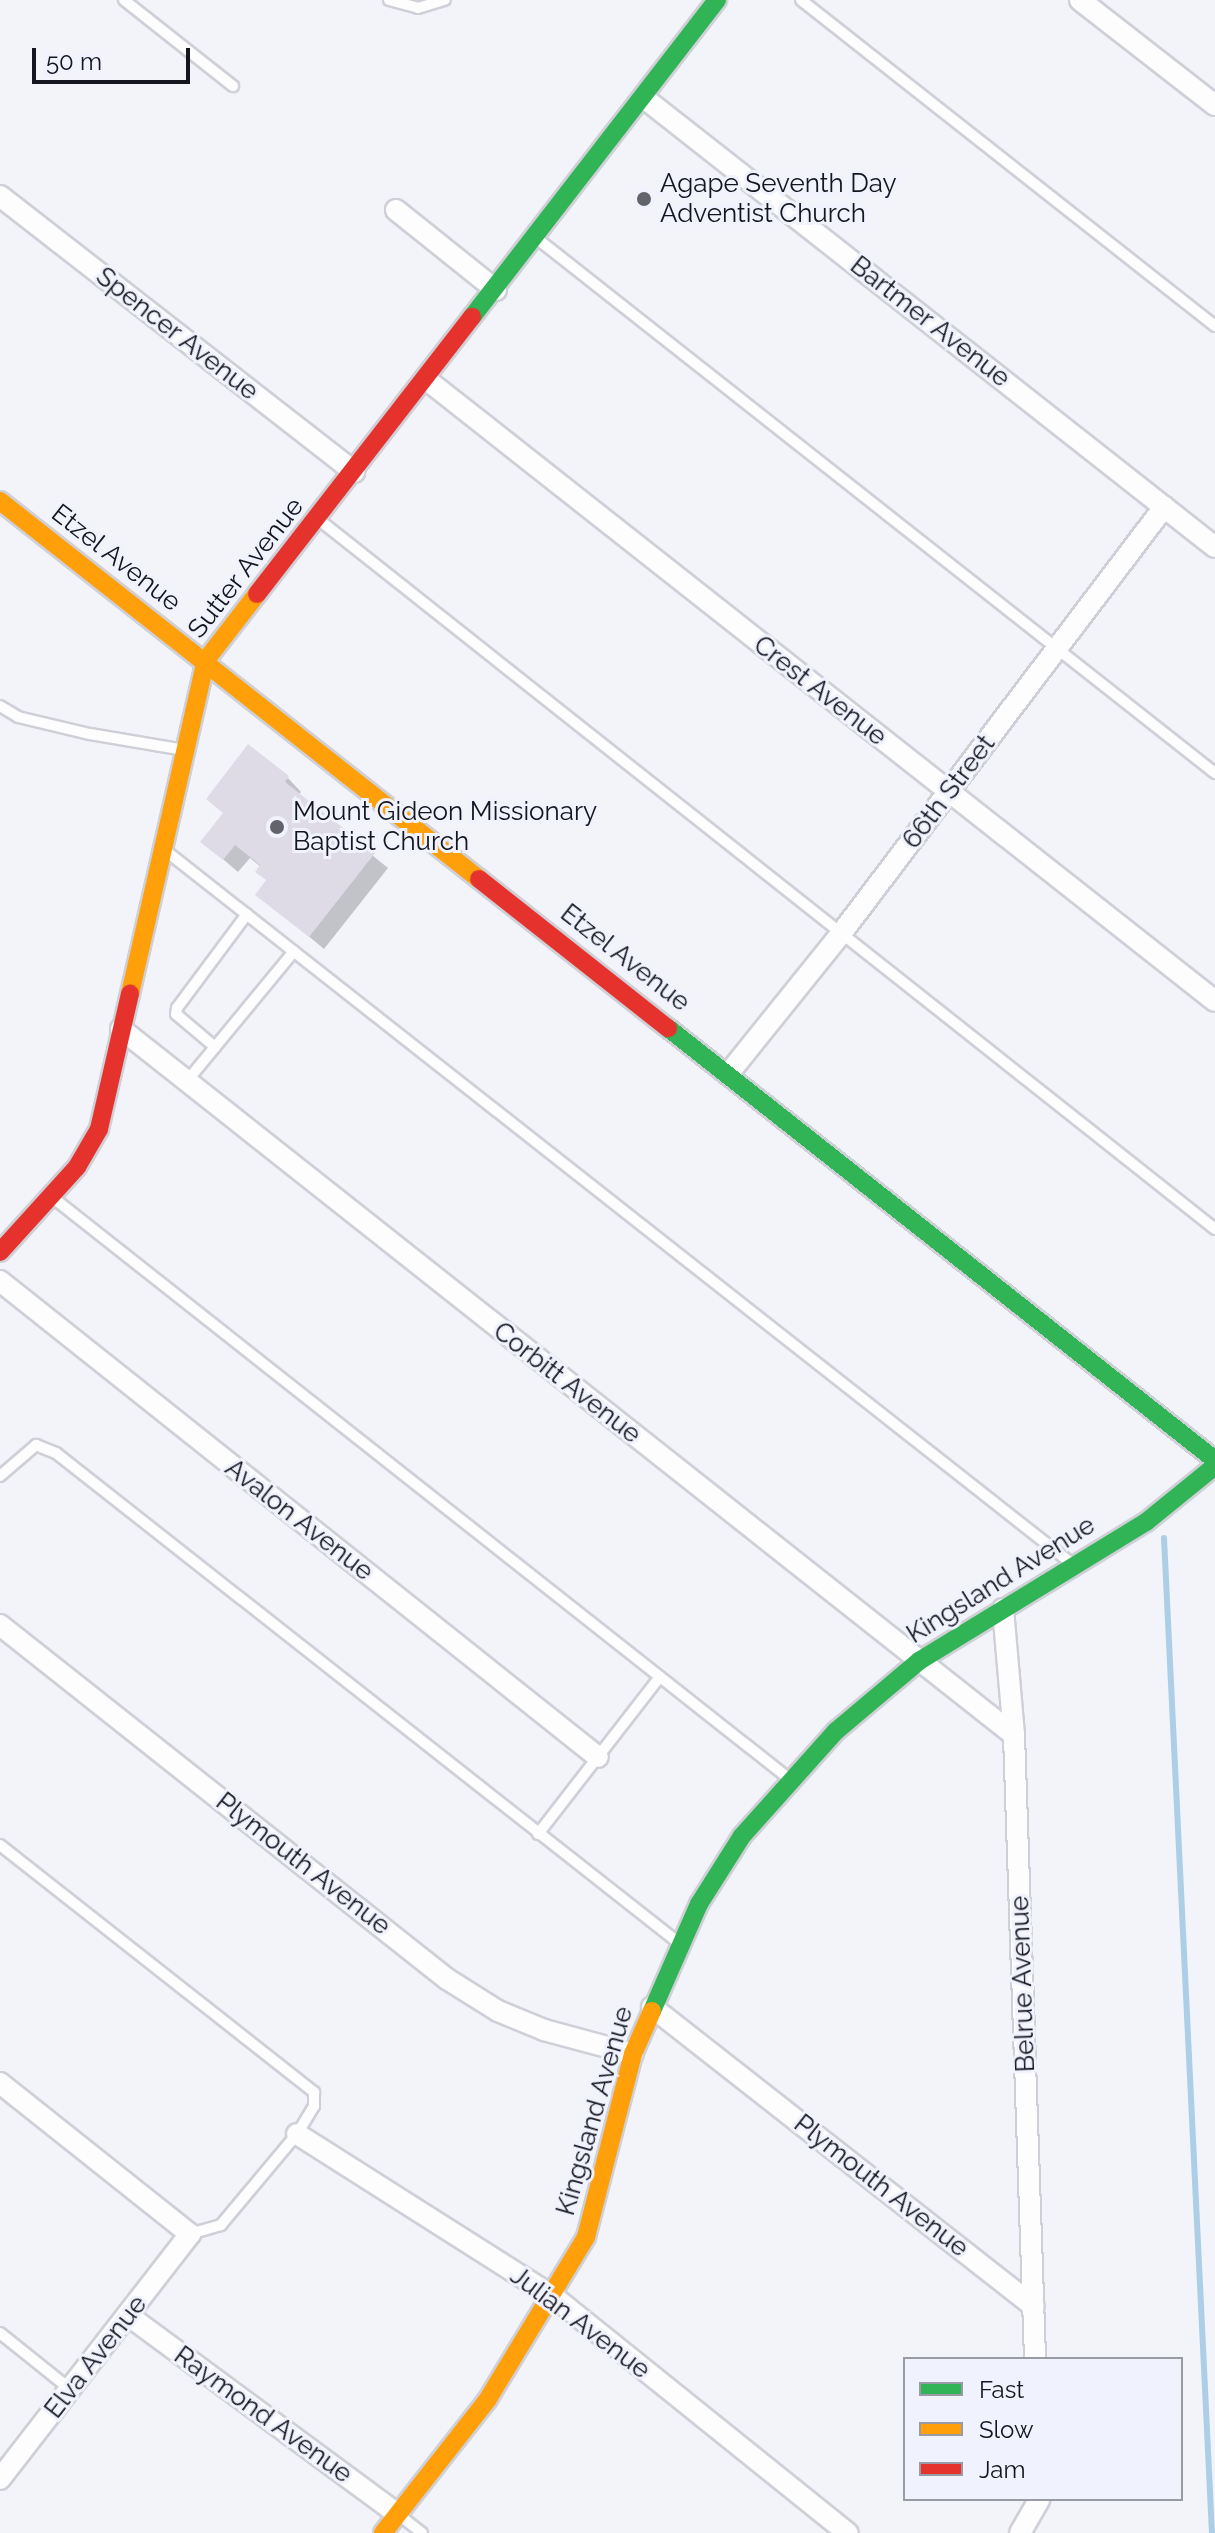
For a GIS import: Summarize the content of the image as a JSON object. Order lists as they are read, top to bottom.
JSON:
{
  "streets": {
    "street": [
      "Bartmer Avenue",
      "Spencer Avenue",
      "Etzel Avenue",
      "Sutter Avenue",
      "Crest Avenue",
      "66th Street",
      "Corbitt Avenue",
      "Avalon Avenue",
      "Kingsland Avenue",
      "Plymouth Avenue",
      "Belrue Avenue",
      "Julian Avenue",
      "Elva Avenue",
      "Raymond Avenue"
    ]
  },
  "crossings": [
    ["Bartmer Avenue", "Sutter Avenue"],
    ["Bartmer Avenue", "66th Street"],
    ["Spencer Avenue", "Sutter Avenue"],
    ["Etzel Avenue", "Sutter Avenue"],
    ["Etzel Avenue", "66th Street"],
    ["Etzel Avenue", "Kingsland Avenue"],
    ["Sutter Avenue", "Crest Avenue"],
    ["Sutter Avenue", "Corbitt Avenue"],
    ["Crest Avenue", "66th Street"],
    ["Corbitt Avenue", "Kingsland Avenue"],
    ["Corbitt Avenue", "Belrue Avenue"],
    ["Kingsland Avenue", "Plymouth Avenue"],
    ["Kingsland Avenue", "Belrue Avenue"],
    ["Kingsland Avenue", "Julian Avenue"],
    ["Kingsland Avenue", "Raymond Avenue"],
    ["Plymouth Avenue", "Belrue Avenue"],
    ["Elva Avenue", "Raymond Avenue"]
  ],
  "places": ["Agape Seventh Day Adventist Church", "Mount Gideon Missionary Baptist Church"],
  "legend": ["Fast", "Slow", "Jam"],
  "scale_bar": "50 m"
}
